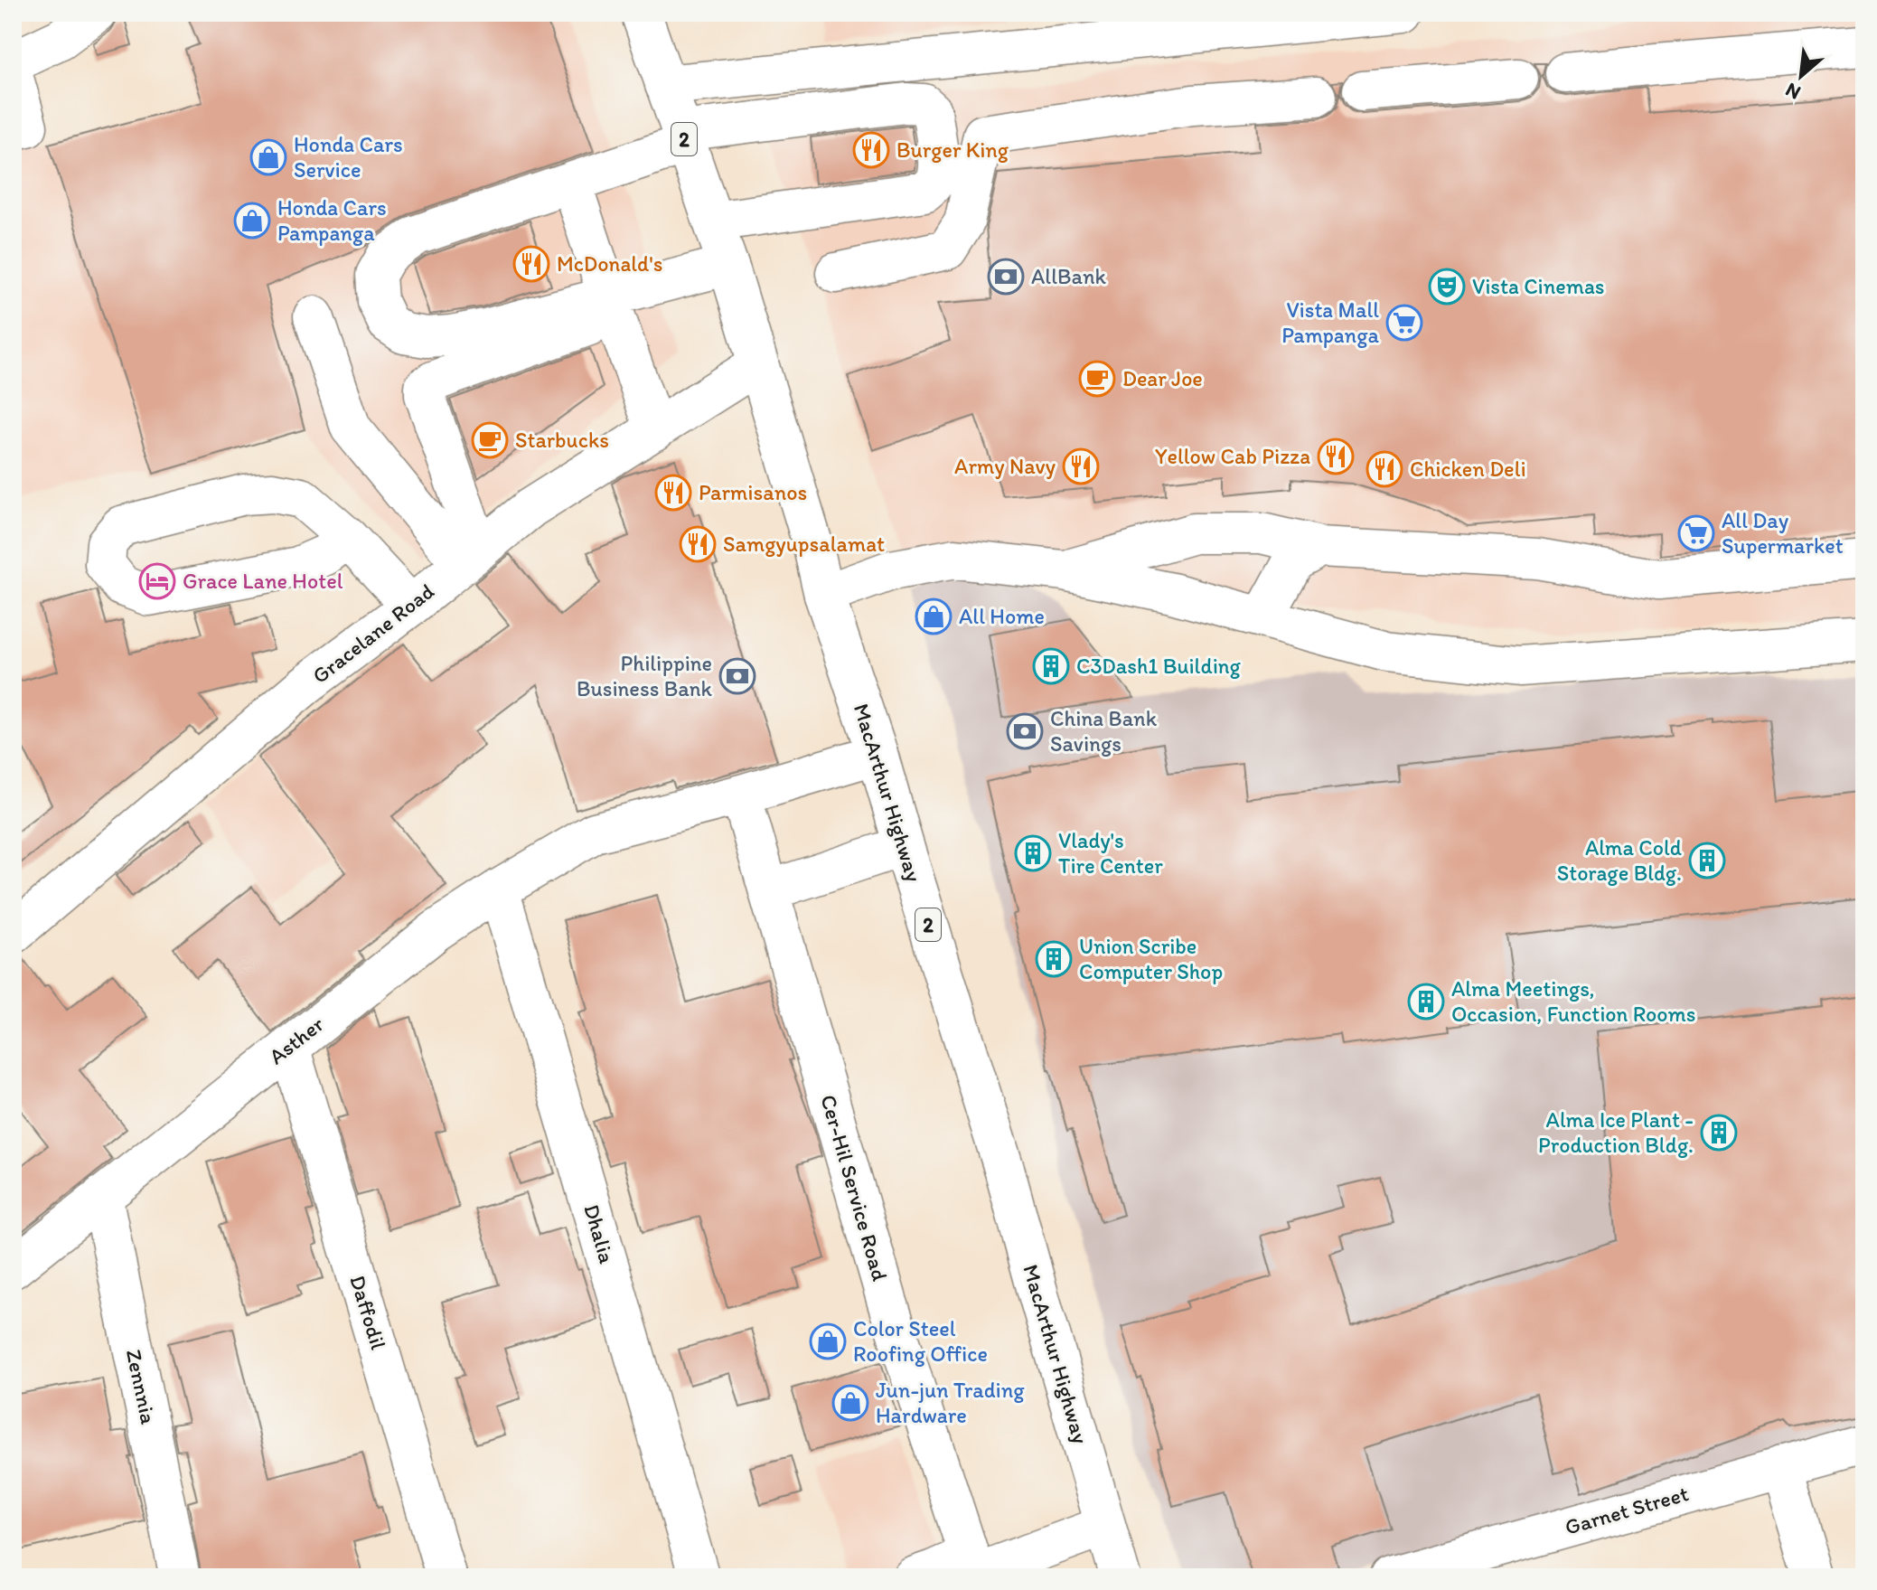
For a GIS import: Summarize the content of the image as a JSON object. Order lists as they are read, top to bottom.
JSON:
{
  "streets": {
    "main road": [
      "2",
      "Gracelane Road",
      "MacArthur Highway",
      "Asther",
      "Cer-Hil Service Road",
      "Dhalia",
      "Daffodil",
      "Zennnia",
      "Garnet Street"
    ]
  },
  "crossings": [
    ["Gracelane Road", "MacArthur Highway"],
    ["MacArthur Highway", "Asther"],
    ["Asther", "Cer-Hil Service Road"],
    ["Asther", "Dhalia"],
    ["Asther", "Daffodil"],
    ["Asther", "Zennnia"]
  ],
  "places": {
    "restaurant": [
      "Burger King",
      "McDonald's",
      "Yellow Cab Pizza",
      "Army Navy",
      "Chicken Deli",
      "Parmisanos",
      "Samgyupsalamat"
    ],
    "shop": [
      "Honda Cars Service",
      "Honda Cars Pampanga",
      "All Home",
      "Color Steel Roofing Office",
      "Jun-jun Trading Hardware"
    ],
    "bank": ["AllBank", "Philippine Business Bank", "China Bank Savings"],
    "theatre": ["Vista Cinemas"],
    "supermarket": ["Vista Mall Pampanga", "All Day Supermarket"],
    "cafe": ["Dear Joe", "Starbucks"],
    "hotel": ["Grace Lane Hotel"],
    "building": [
      "C3Dash1 Building",
      "Vlady's Tire Center",
      "Alma Cold Storage Bldg.",
      "Union Scribe Computer Shop",
      "Alma Meetings, Occasion, Function Rooms",
      "Alma Ice Plant - Production Bldg."
    ]
  },
  "north": "bottom left"
}
